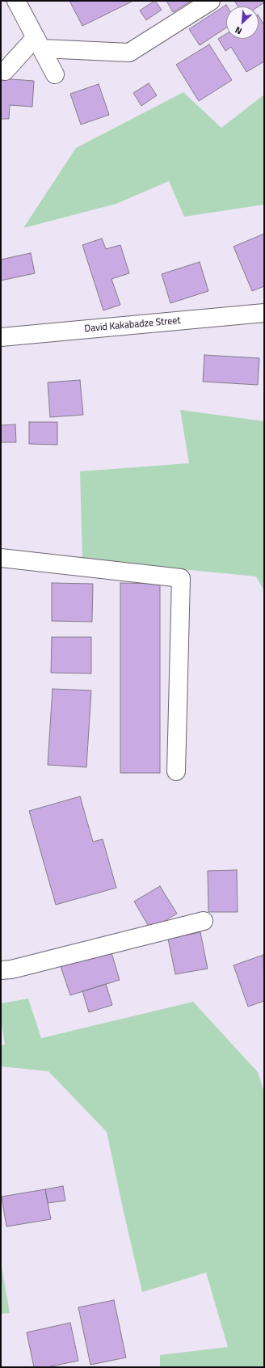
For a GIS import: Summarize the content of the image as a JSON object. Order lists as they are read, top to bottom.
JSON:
{
  "streets": {
    "street": ["David Kakabadze Street"]
  },
  "north": "bottom left"
}
